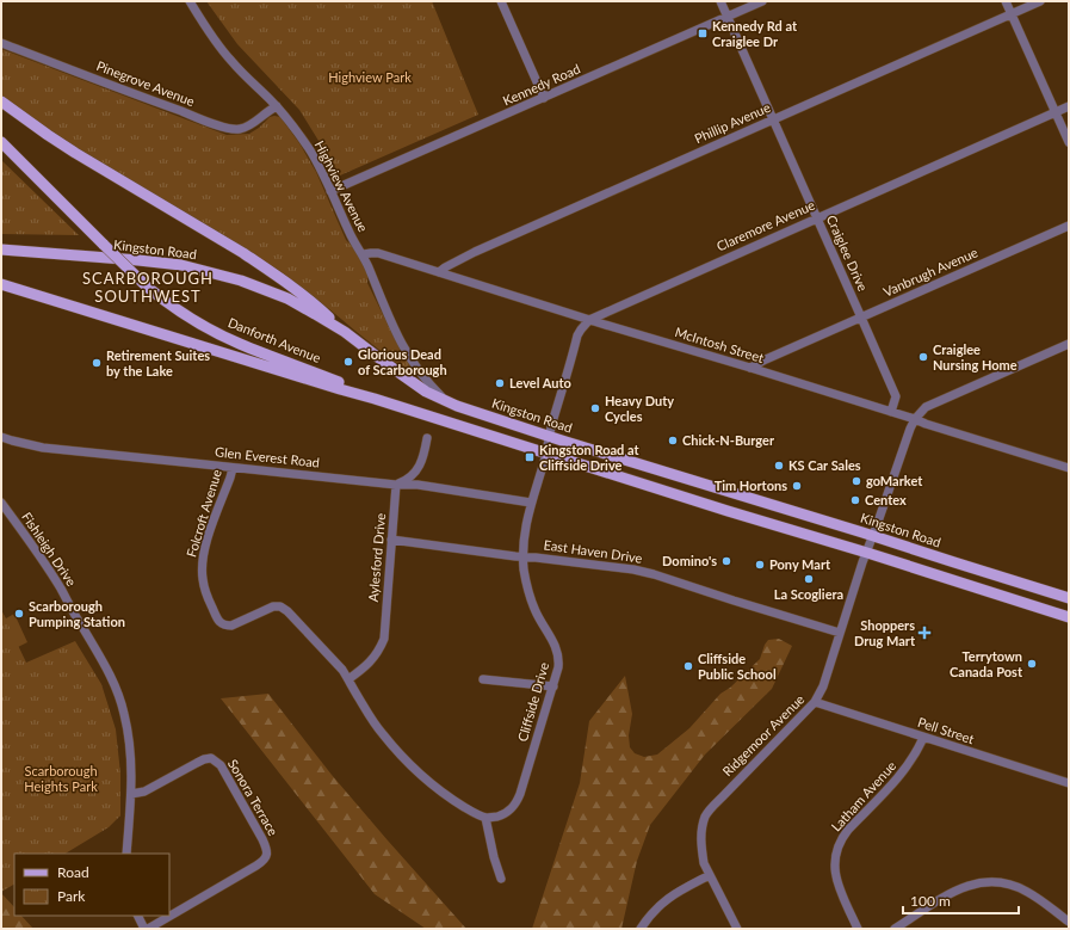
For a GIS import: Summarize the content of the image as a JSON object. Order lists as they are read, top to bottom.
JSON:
{
  "streets": {
    "main road": ["Kingston Road", "Danforth Avenue"],
    "street": [
      "Pinegrove Avenue",
      "Kennedy Road",
      "Phillip Avenue",
      "Highview Avenue",
      "Claremore Avenue",
      "Craiglee Drive",
      "Vanbrugh Avenue",
      "McIntosh Street",
      "Glen Everest Road",
      "Folcroft Avenue",
      "Fishleigh Drive",
      "East Haven Drive",
      "Aylesford Drive",
      "Cliffside Drive",
      "Pell Street",
      "Ridgemoor Avenue",
      "Latham Avenue",
      "Sonora Terrace"
    ]
  },
  "crossings": [
    ["Pinegrove Avenue", "Highview Avenue"],
    ["Kennedy Road", "Highview Avenue"],
    ["Kennedy Road", "Craiglee Drive"],
    ["Phillip Avenue", "Craiglee Drive"],
    ["Phillip Avenue", "McIntosh Street"],
    ["Highview Avenue", "Kingston Road"],
    ["Highview Avenue", "McIntosh Street"],
    ["Claremore Avenue", "Craiglee Drive"],
    ["Claremore Avenue", "McIntosh Street"],
    ["Kingston Road", "Cliffside Drive"],
    ["Kingston Road", "Ridgemoor Avenue"],
    ["Craiglee Drive", "Vanbrugh Avenue"],
    ["Craiglee Drive", "McIntosh Street"],
    ["Vanbrugh Avenue", "McIntosh Street"],
    ["McIntosh Street", "Ridgemoor Avenue"],
    ["Glen Everest Road", "Folcroft Avenue"],
    ["Glen Everest Road", "Aylesford Drive"],
    ["Glen Everest Road", "Cliffside Drive"],
    ["Folcroft Avenue", "Aylesford Drive"],
    ["Fishleigh Drive", "Sonora Terrace"],
    ["East Haven Drive", "Aylesford Drive"],
    ["East Haven Drive", "Cliffside Drive"],
    ["East Haven Drive", "Ridgemoor Avenue"],
    ["Pell Street", "Ridgemoor Avenue"],
    ["Pell Street", "Latham Avenue"]
  ],
  "districts": ["SCARBOROUGH SOUTHWEST"],
  "parks": ["Highview Park", "Scarborough Heights Park"],
  "places": {
    "transit": ["Kennedy Rd at Craiglee Dr", "Kingston Road at Cliffside Drive"],
    "other": [
      "Craiglee Nursing Home",
      "Glorious Dead of Scarborough",
      "Retirement Suites by the Lake",
      "Level Auto",
      "Heavy Duty Cycles",
      "Chick-N-Burger",
      "KS Car Sales",
      "goMarket",
      "Tim Hortons",
      "Centex",
      "Domino's",
      "Pony Mart",
      "La Scogliera",
      "Scarborough Pumping Station",
      "Terrytown Canada Post",
      "Cliffside Public School"
    ],
    "health": ["Shoppers Drug Mart"]
  },
  "legend": ["Road", "Park"],
  "scale_bar": "100 m"
}
